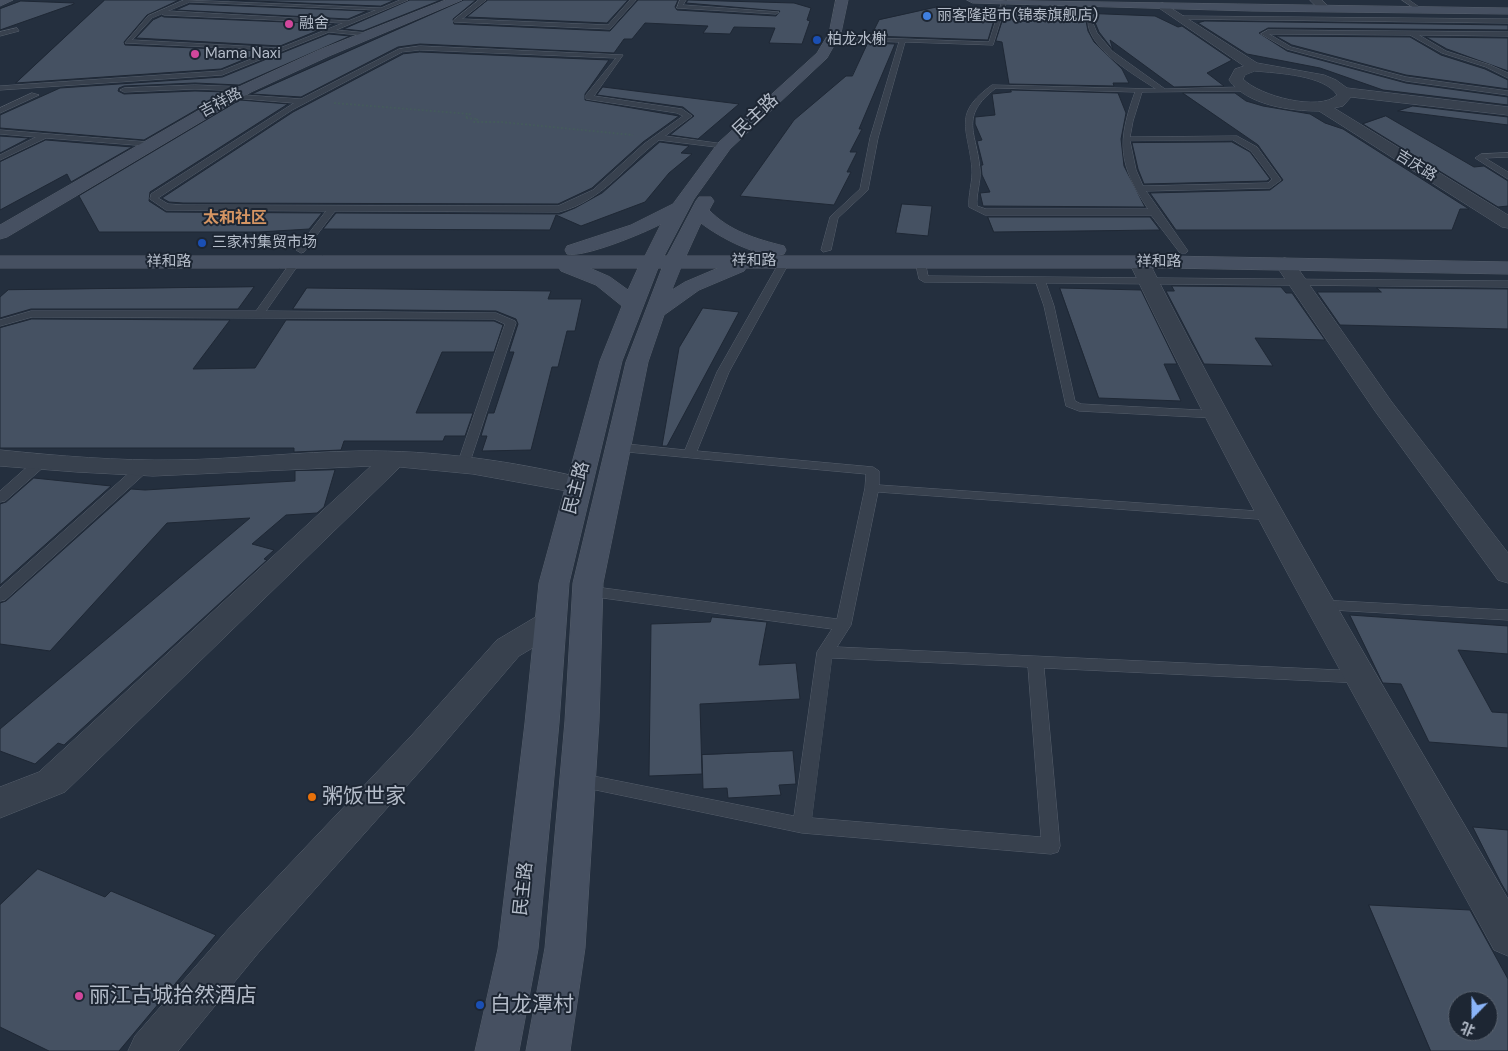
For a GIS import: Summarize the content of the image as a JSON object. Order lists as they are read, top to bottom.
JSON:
{
  "streets": {
    "main road": ["吉祥路", "民主路", "祥和路"],
    "street": ["吉庆路"]
  },
  "crossings": [
    ["民主路", "祥和路"]
  ],
  "districts": ["太和社区"],
  "places": [
    "丽客隆超市(锦泰旗舰店)",
    "融舍",
    "柏龙水榭",
    "Mama Naxi",
    "三家村集贸市场",
    "粥饭世家",
    "丽江古城拾然酒店",
    "白龙潭村"
  ],
  "north": "bottom"
}
